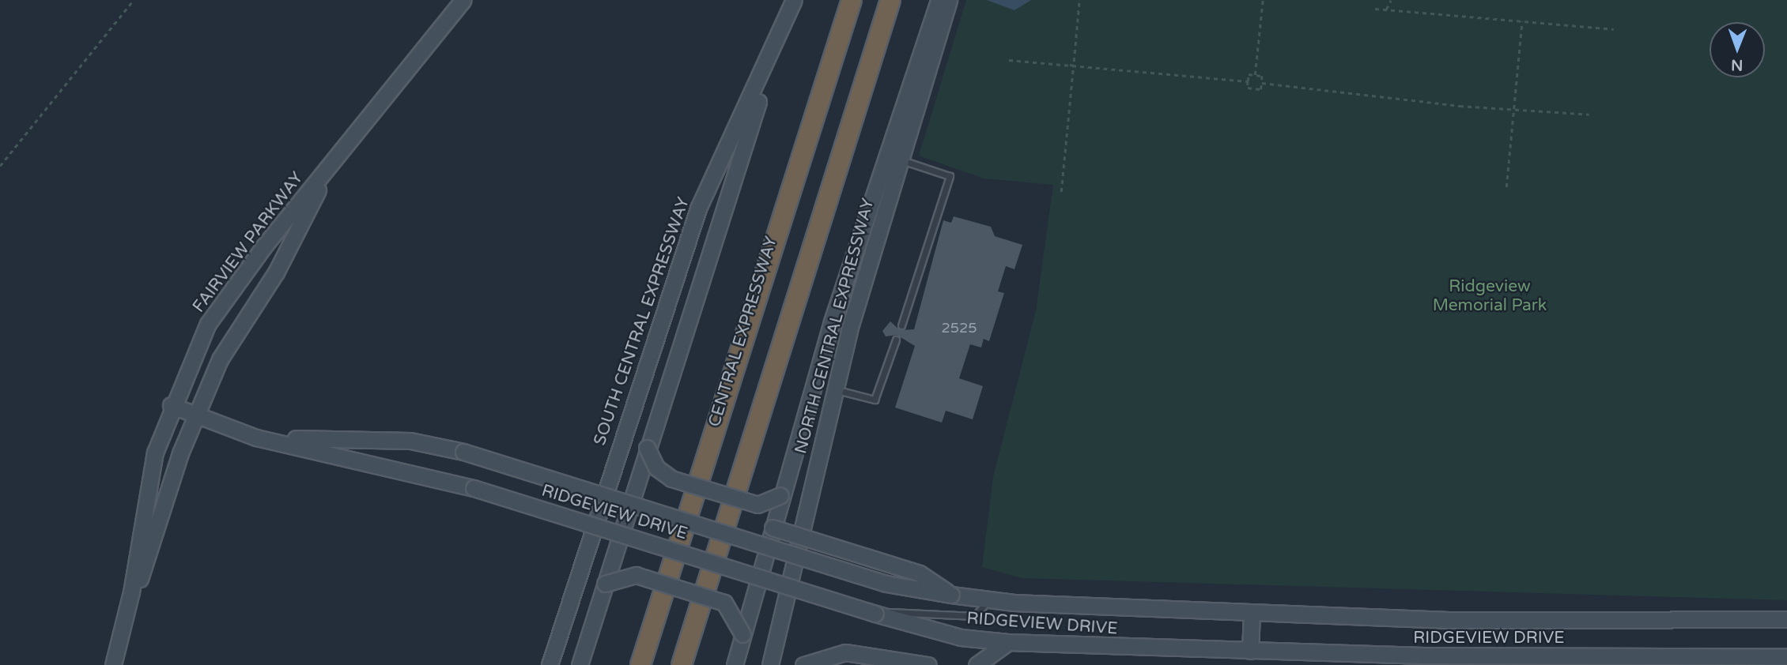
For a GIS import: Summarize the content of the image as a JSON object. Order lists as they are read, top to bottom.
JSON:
{
  "streets": {
    "highway": ["CENTRAL EXPRESSWAY"],
    "main road": [
      "FAIRVIEW PARKWAY",
      "SOUTH CENTRAL EXPRESSWAY",
      "NORTH CENTRAL EXPRESSWAY",
      "RIDGEVIEW DRIVE"
    ]
  },
  "crossings": [
    ["FAIRVIEW PARKWAY", "RIDGEVIEW DRIVE"]
  ],
  "parks": ["Ridgeview Memorial Park"],
  "house_numbers": ["2525"],
  "north": "bottom"
}
